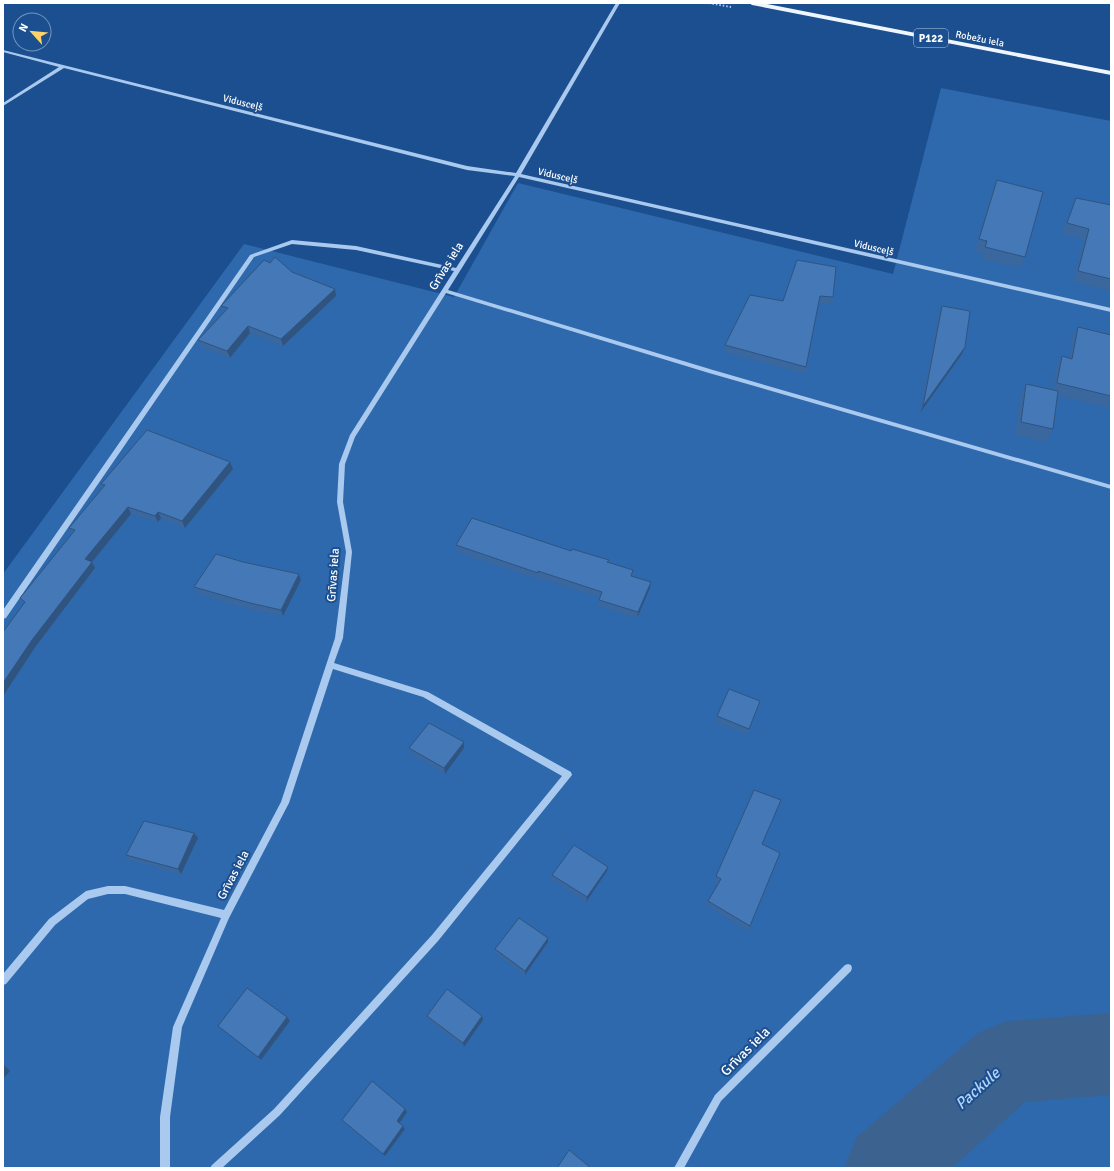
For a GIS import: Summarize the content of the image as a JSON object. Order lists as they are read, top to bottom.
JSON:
{
  "streets": {
    "main road": ["P122", "Robežu iela"],
    "street": ["Vidusceļš", "Grīvas iela"]
  },
  "crossings": [
    ["Vidusceļš", "Grīvas iela"]
  ],
  "water": ["Packule"],
  "north": "top left"
}
